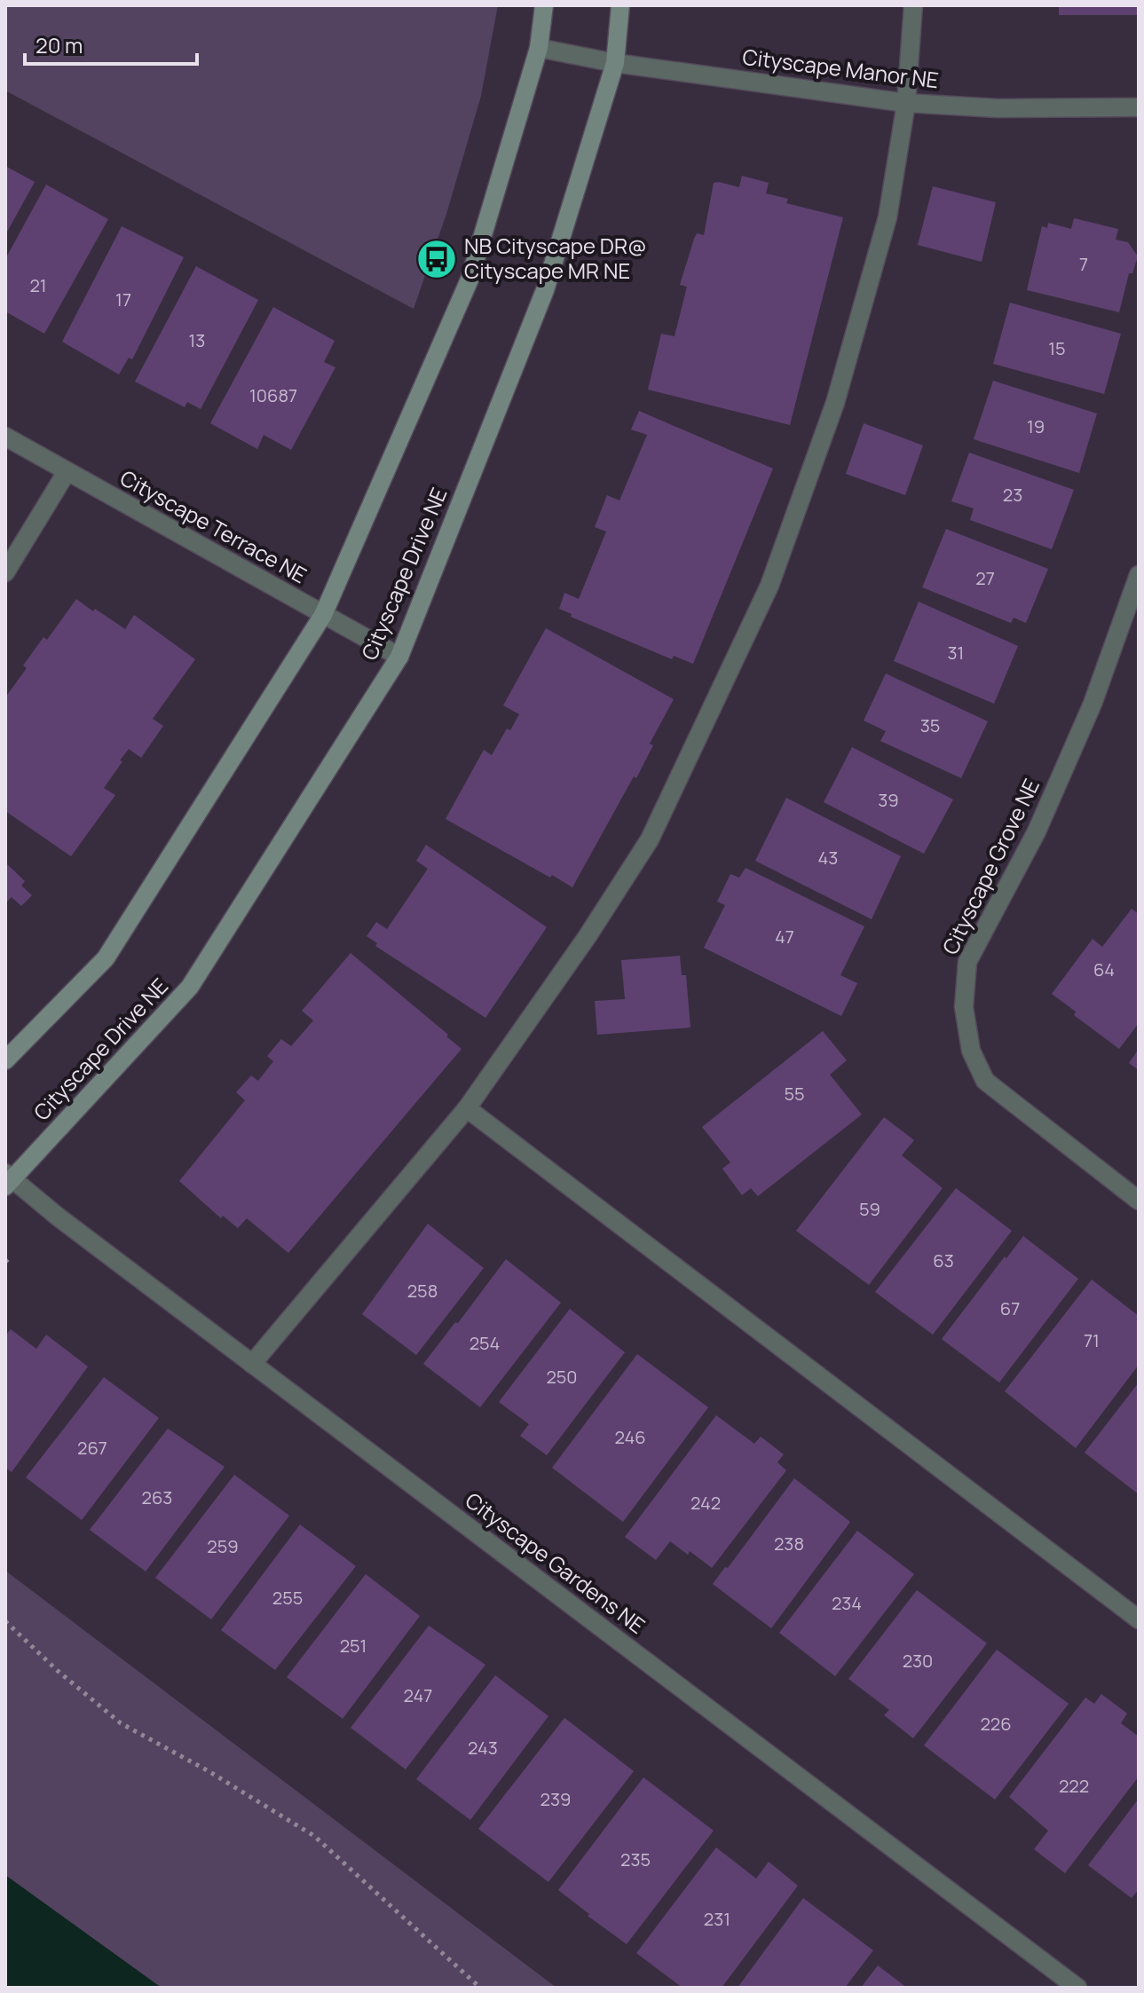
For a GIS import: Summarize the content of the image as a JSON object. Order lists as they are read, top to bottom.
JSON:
{
  "streets": {
    "street": [
      "Cityscape Manor NE",
      "Cityscape Terrace NE",
      "Cityscape Drive NE",
      "Cityscape Grove NE",
      "Cityscape Gardens NE"
    ]
  },
  "crossings": [
    ["Cityscape Manor NE", "Cityscape Drive NE"],
    ["Cityscape Terrace NE", "Cityscape Drive NE"],
    ["Cityscape Drive NE", "Cityscape Gardens NE"]
  ],
  "places": {
    "bus stop": ["NB Cityscape DR@ Cityscape MR NE"]
  },
  "house_numbers": [
    "7",
    "21",
    "17",
    "13",
    "15",
    "10687",
    "19",
    "23",
    "27",
    "31",
    "35",
    "39",
    "43",
    "47",
    "64",
    "55",
    "59",
    "63",
    "258",
    "67",
    "71",
    "254",
    "250",
    "246",
    "267",
    "263",
    "242",
    "238",
    "259",
    "255",
    "234",
    "251",
    "230",
    "247",
    "226",
    "243",
    "222",
    "239",
    "235",
    "231"
  ],
  "scale_bar": "20 m"
}
